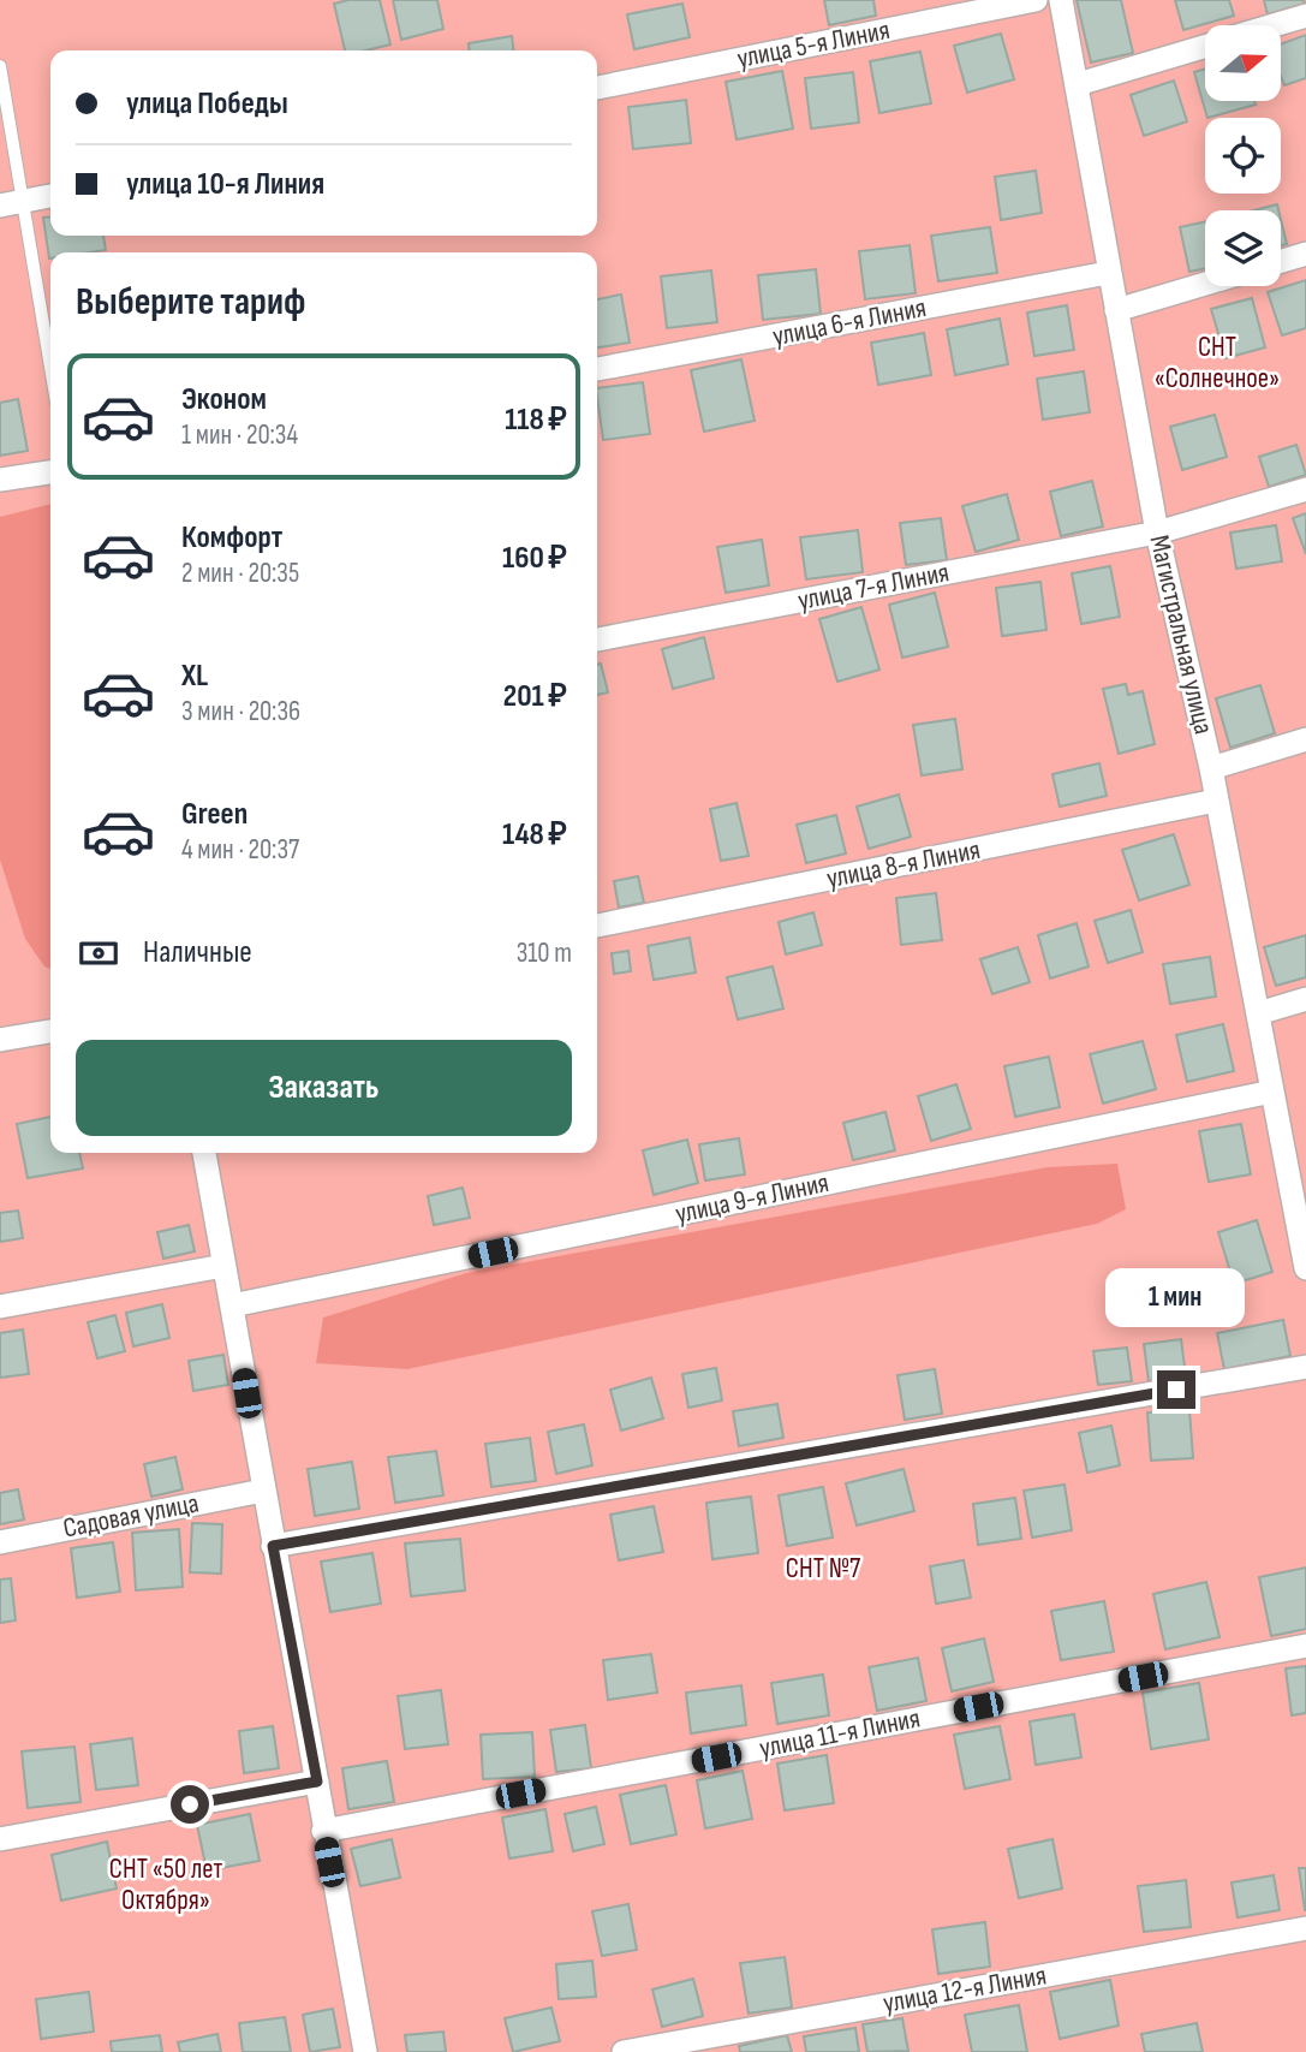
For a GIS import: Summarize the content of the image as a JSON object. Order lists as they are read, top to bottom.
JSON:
{
  "streets": {
    "street": [
      "улица 5-я Линия",
      "улица 6-я Линия",
      "улица 7-я Линия",
      "Магистральная улица",
      "улица 8-я Линия",
      "улица 9-я Линия",
      "Садовая улица",
      "улица 11-я Линия",
      "улица 12-я Линия"
    ]
  },
  "crossings": [
    ["улица 6-я Линия", "Магистральная улица"],
    ["улица 7-я Линия", "Магистральная улица"],
    ["Магистральная улица", "улица 8-я Линия"],
    ["Магистральная улица", "улица 9-я Линия"]
  ],
  "parks": ["СНТ «Солнечное»", "СНТ №7", "СНТ «50 лет Октября»"],
  "north": "right",
  "page": {
    "banner": ["улица Победы", "улица 10-я Линия"],
    "heading": "Выберите тариф",
    "list": [
      {
        "name": "Эконом",
        "note": "1 мин · 20:34",
        "value": "118 ₽"
      },
      {
        "name": "Комфорт",
        "note": "2 мин · 20:35",
        "value": "160 ₽"
      },
      {
        "name": "XL",
        "note": "3 мин · 20:36",
        "value": "201 ₽"
      },
      {
        "name": "Green",
        "note": "4 мин · 20:37",
        "value": "148 ₽"
      }
    ],
    "pay": ["Наличные", "310 m"],
    "buttons": "Заказать",
    "bubble": "1 мин"
  }
}
